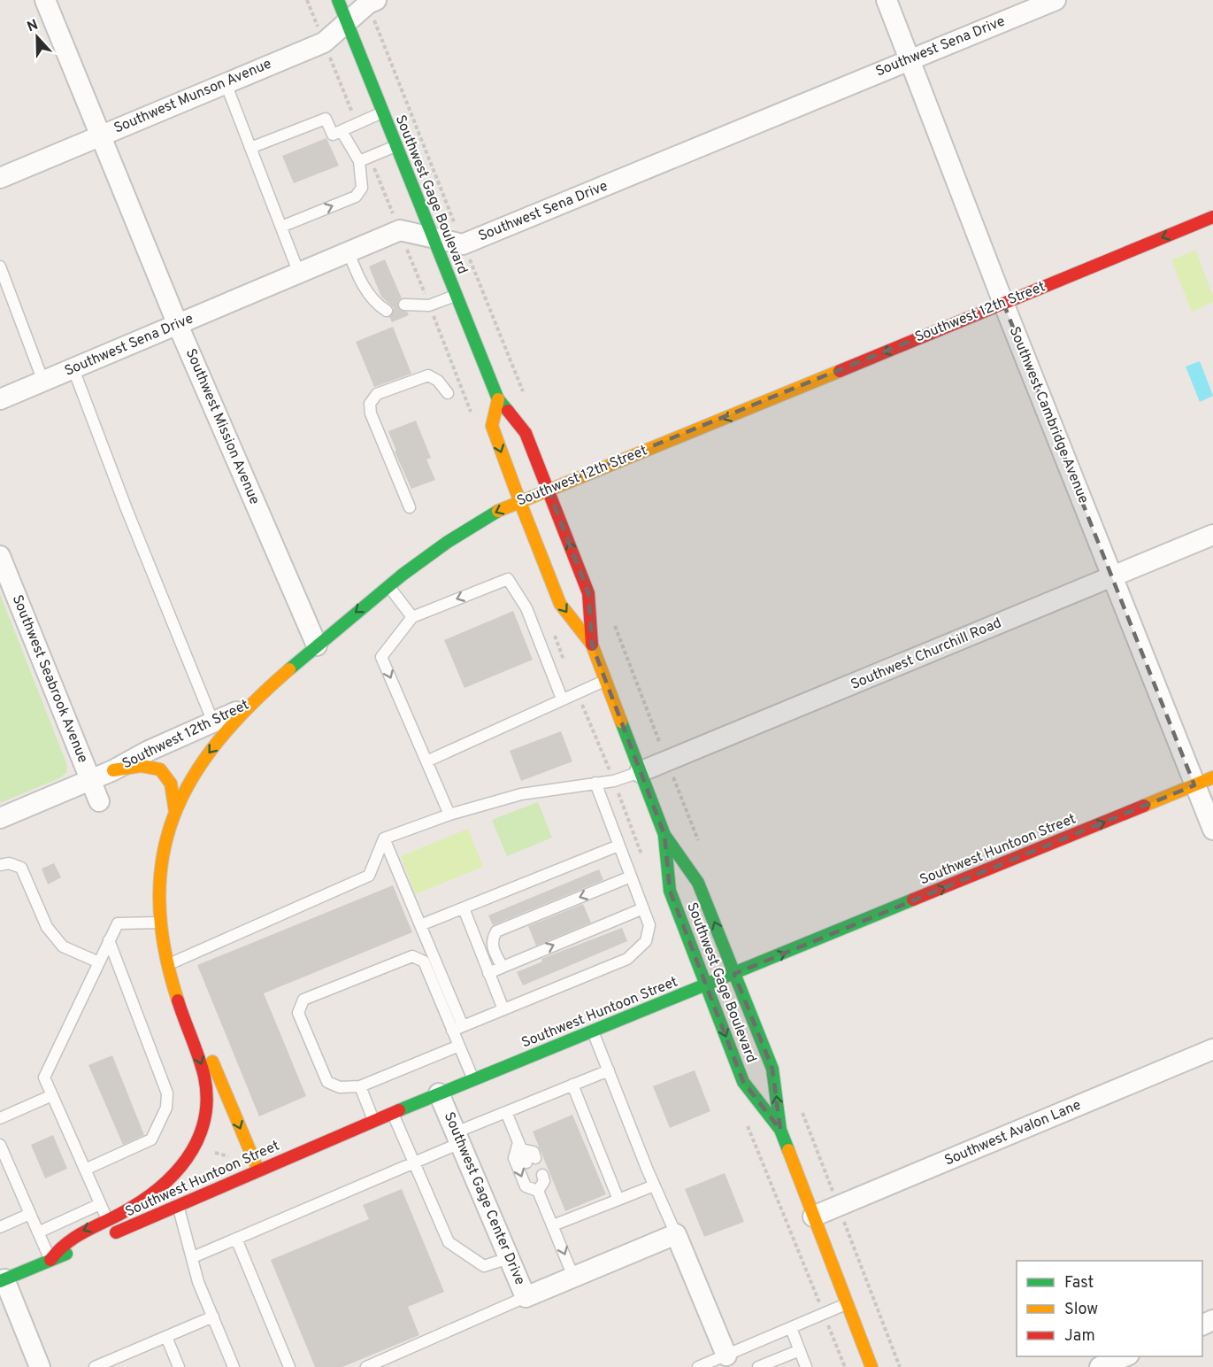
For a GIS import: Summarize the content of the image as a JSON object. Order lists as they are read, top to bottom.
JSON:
{
  "streets": {
    "main road": ["Southwest Gage Boulevard", "Southwest 12th Street", "Southwest Huntoon Street"],
    "street": [
      "Southwest Sena Drive",
      "Southwest Munson Avenue",
      "Southwest Cambridge Avenue",
      "Southwest Mission Avenue",
      "Southwest Churchill Road",
      "Southwest Seabrook Avenue",
      "Southwest Avalon Lane",
      "Southwest Gage Center Drive"
    ]
  },
  "crossings": [
    ["Southwest Sena Drive", "Southwest Gage Boulevard"],
    ["Southwest Sena Drive", "Southwest Cambridge Avenue"],
    ["Southwest Sena Drive", "Southwest Mission Avenue"],
    ["Southwest Munson Avenue", "Southwest Gage Boulevard"],
    ["Southwest Munson Avenue", "Southwest Mission Avenue"],
    ["Southwest Gage Boulevard", "Southwest 12th Street"],
    ["Southwest Gage Boulevard", "Southwest Churchill Road"],
    ["Southwest Gage Boulevard", "Southwest Huntoon Street"],
    ["Southwest Gage Boulevard", "Southwest Avalon Lane"],
    ["Southwest 12th Street", "Southwest Cambridge Avenue"],
    ["Southwest 12th Street", "Southwest Mission Avenue"],
    ["Southwest 12th Street", "Southwest Seabrook Avenue"],
    ["Southwest Cambridge Avenue", "Southwest Churchill Road"],
    ["Southwest Cambridge Avenue", "Southwest Huntoon Street"],
    ["Southwest Huntoon Street", "Southwest Gage Center Drive"]
  ],
  "one_way": ["Southwest 12th Street", "Southwest Huntoon Street"],
  "legend": ["Fast", "Slow", "Jam"],
  "north": "top"
}
